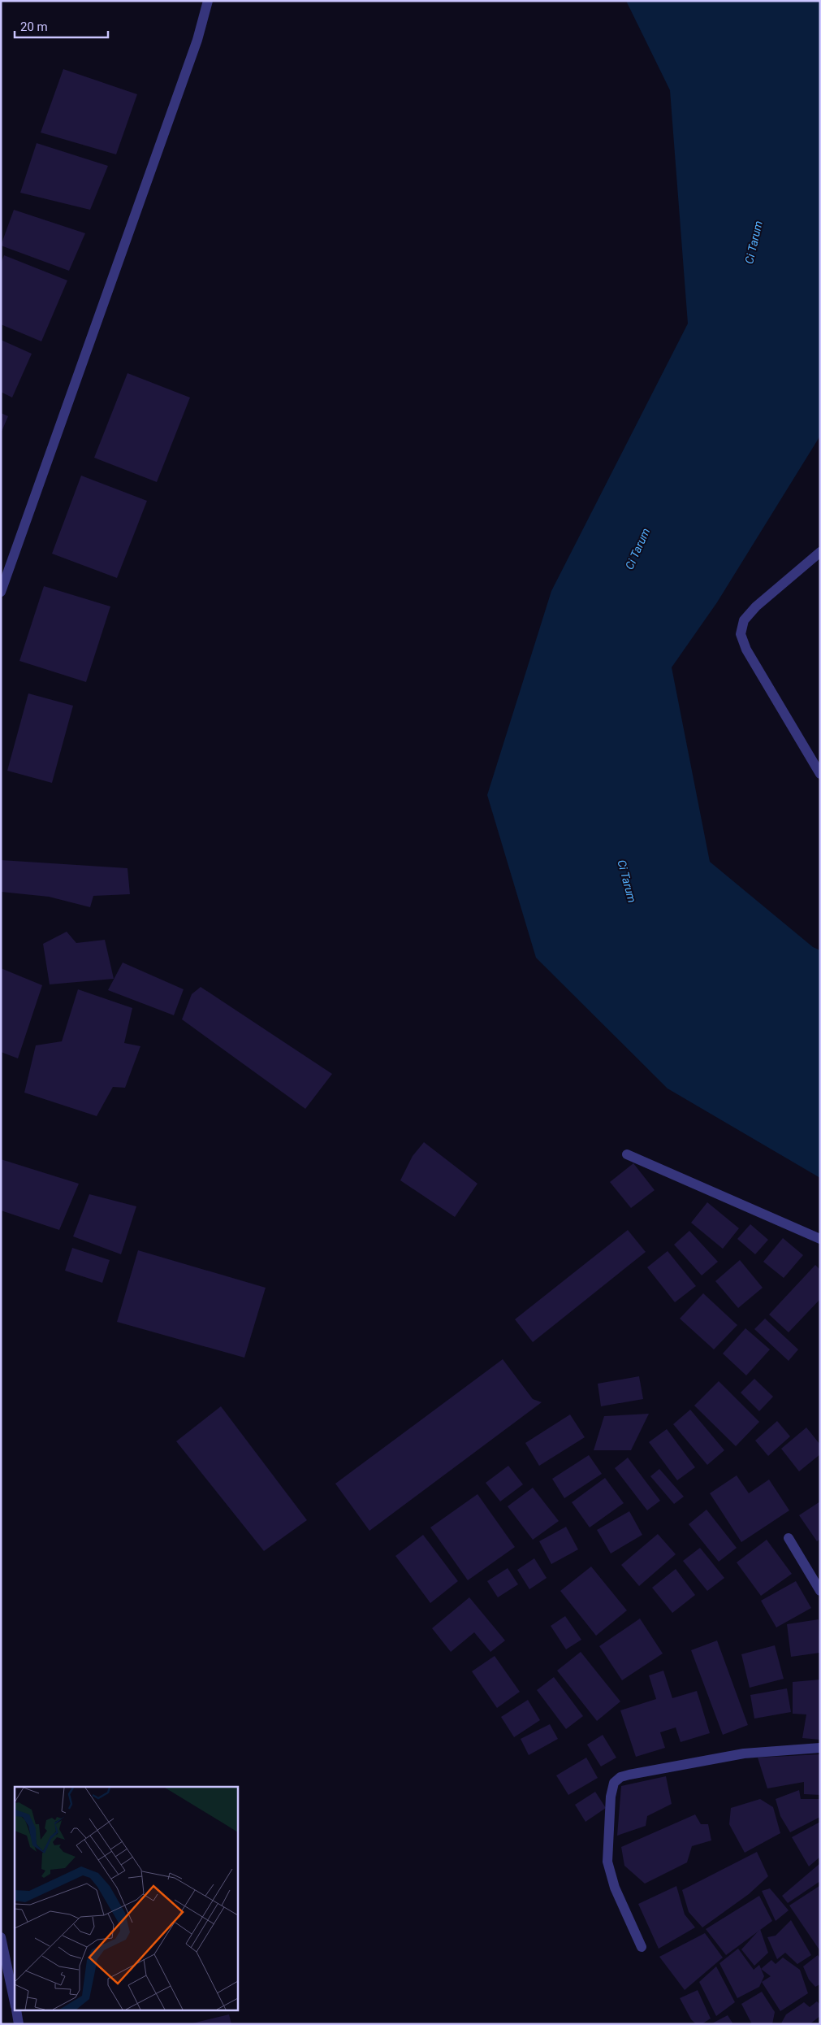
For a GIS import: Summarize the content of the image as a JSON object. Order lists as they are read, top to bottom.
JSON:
{
  "water": ["Ci Tarum"],
  "scale_bar": "20 m"
}
